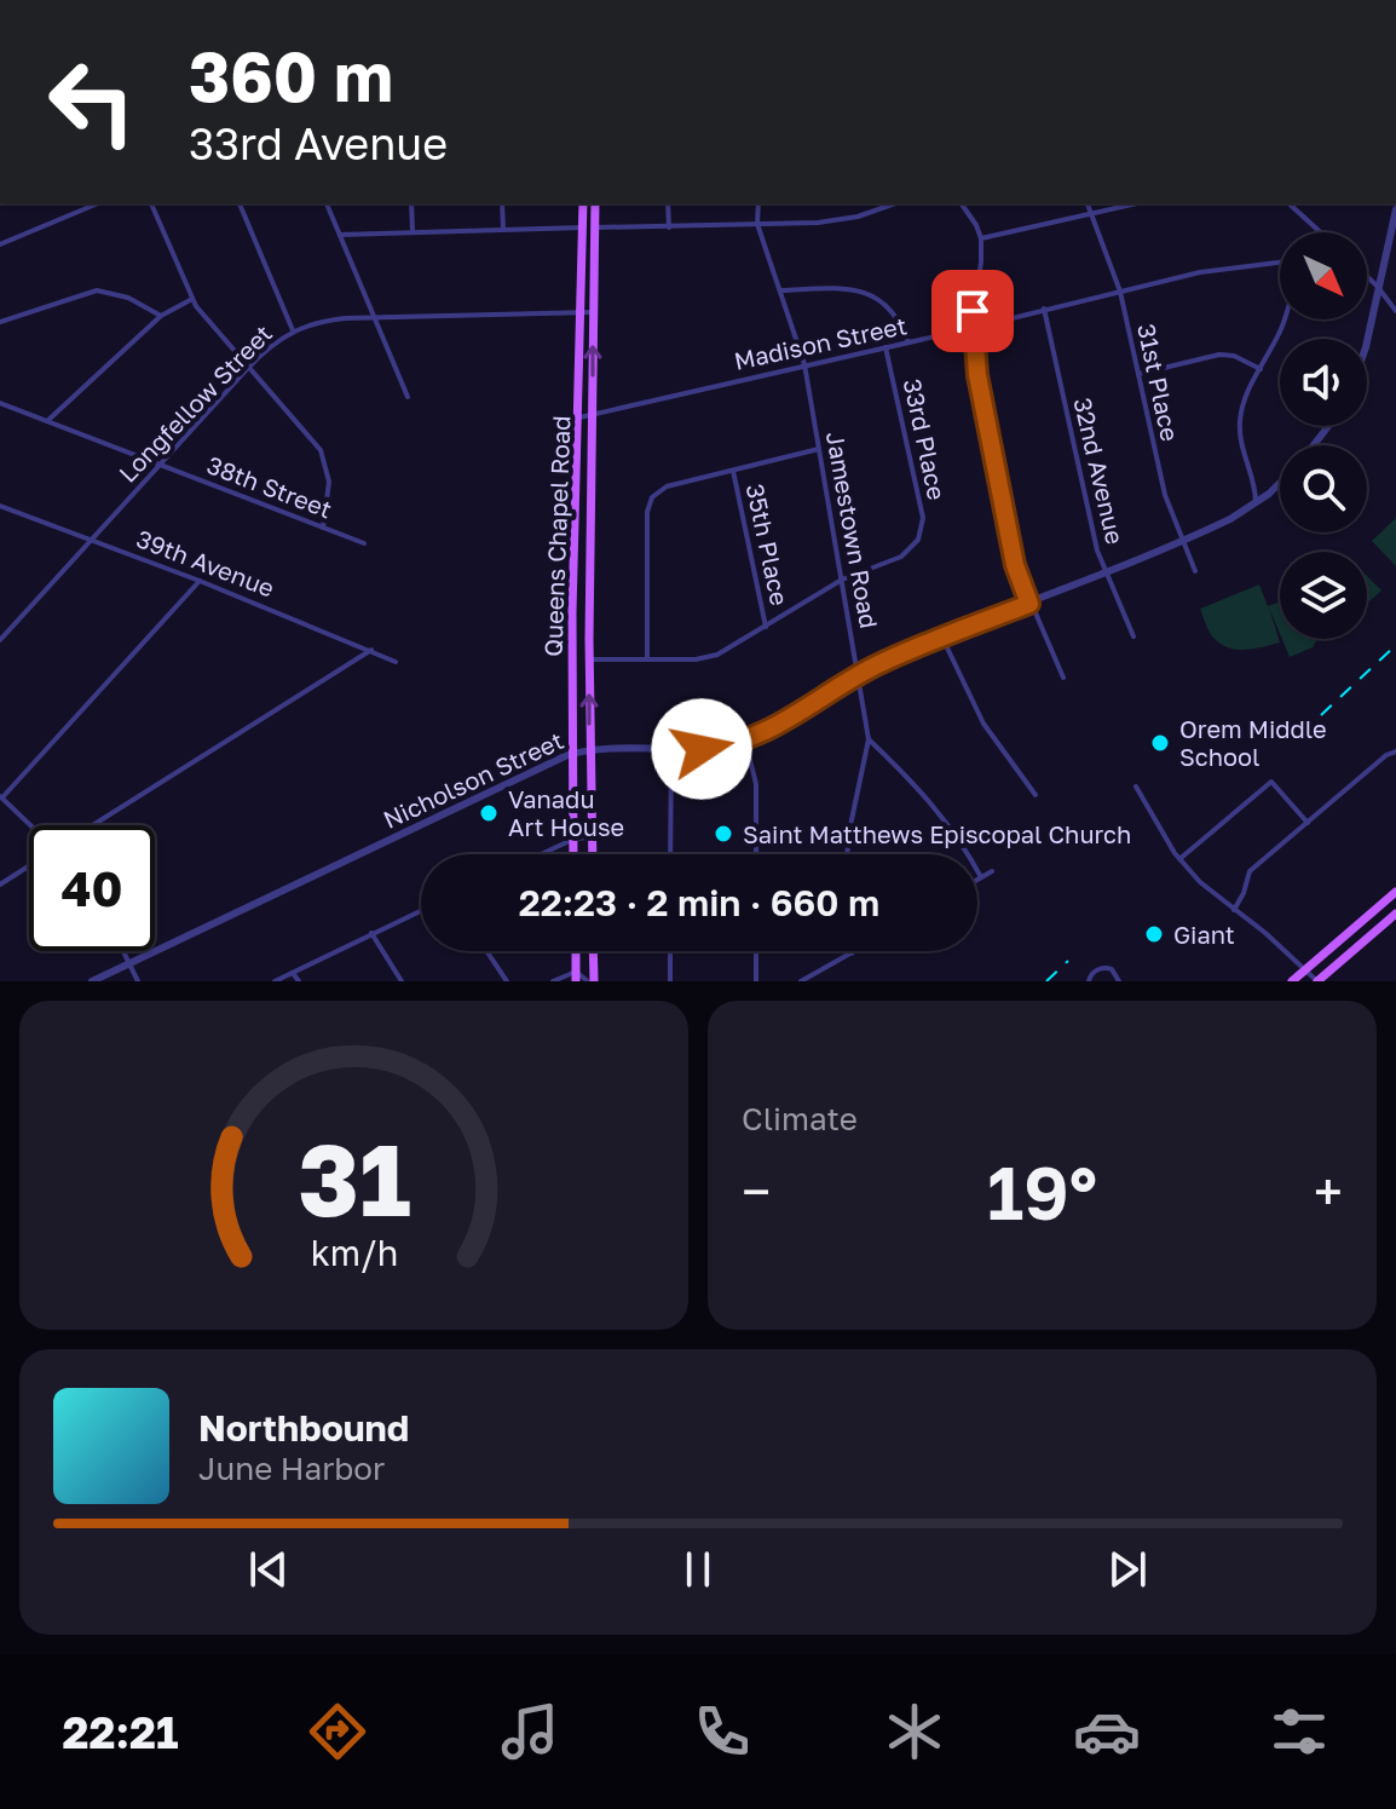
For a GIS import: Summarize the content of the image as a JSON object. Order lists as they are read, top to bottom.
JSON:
{
  "streets": {
    "main road": ["Queens Chapel Road"],
    "street": [
      "Madison Street",
      "31st Place",
      "Longfellow Street",
      "33rd Place",
      "32nd Avenue",
      "38th Street",
      "Jamestown Road",
      "35th Place",
      "39th Avenue",
      "Nicholson Street"
    ]
  },
  "crossings": [
    ["Madison Street", "31st Place"],
    ["Madison Street", "33rd Place"],
    ["Madison Street", "32nd Avenue"],
    ["Madison Street", "Jamestown Road"],
    ["Madison Street", "Queens Chapel Road"],
    ["31st Place", "Nicholson Street"],
    ["Longfellow Street", "38th Street"],
    ["Longfellow Street", "Queens Chapel Road"],
    ["Longfellow Street", "39th Avenue"],
    ["33rd Place", "Jamestown Road"],
    ["32nd Avenue", "Nicholson Street"],
    ["Jamestown Road", "Nicholson Street"],
    ["Queens Chapel Road", "Nicholson Street"]
  ],
  "places": [
    "Orem Middle School",
    "Vanadu Art House",
    "Saint Matthews Episcopal Church",
    "Giant"
  ],
  "north": "bottom right",
  "page": {
    "turn": ["360 m", "33rd Avenue"],
    "limit": "40",
    "trip": "22:23 · 2 min · 660 m",
    "tile": "Climate",
    "heat": ["−", "19°", "+"],
    "song": ["Northbound", "June Harbor"],
    "tabs": "22:21",
    "gauge": ["31", "km/h"]
  }
}
